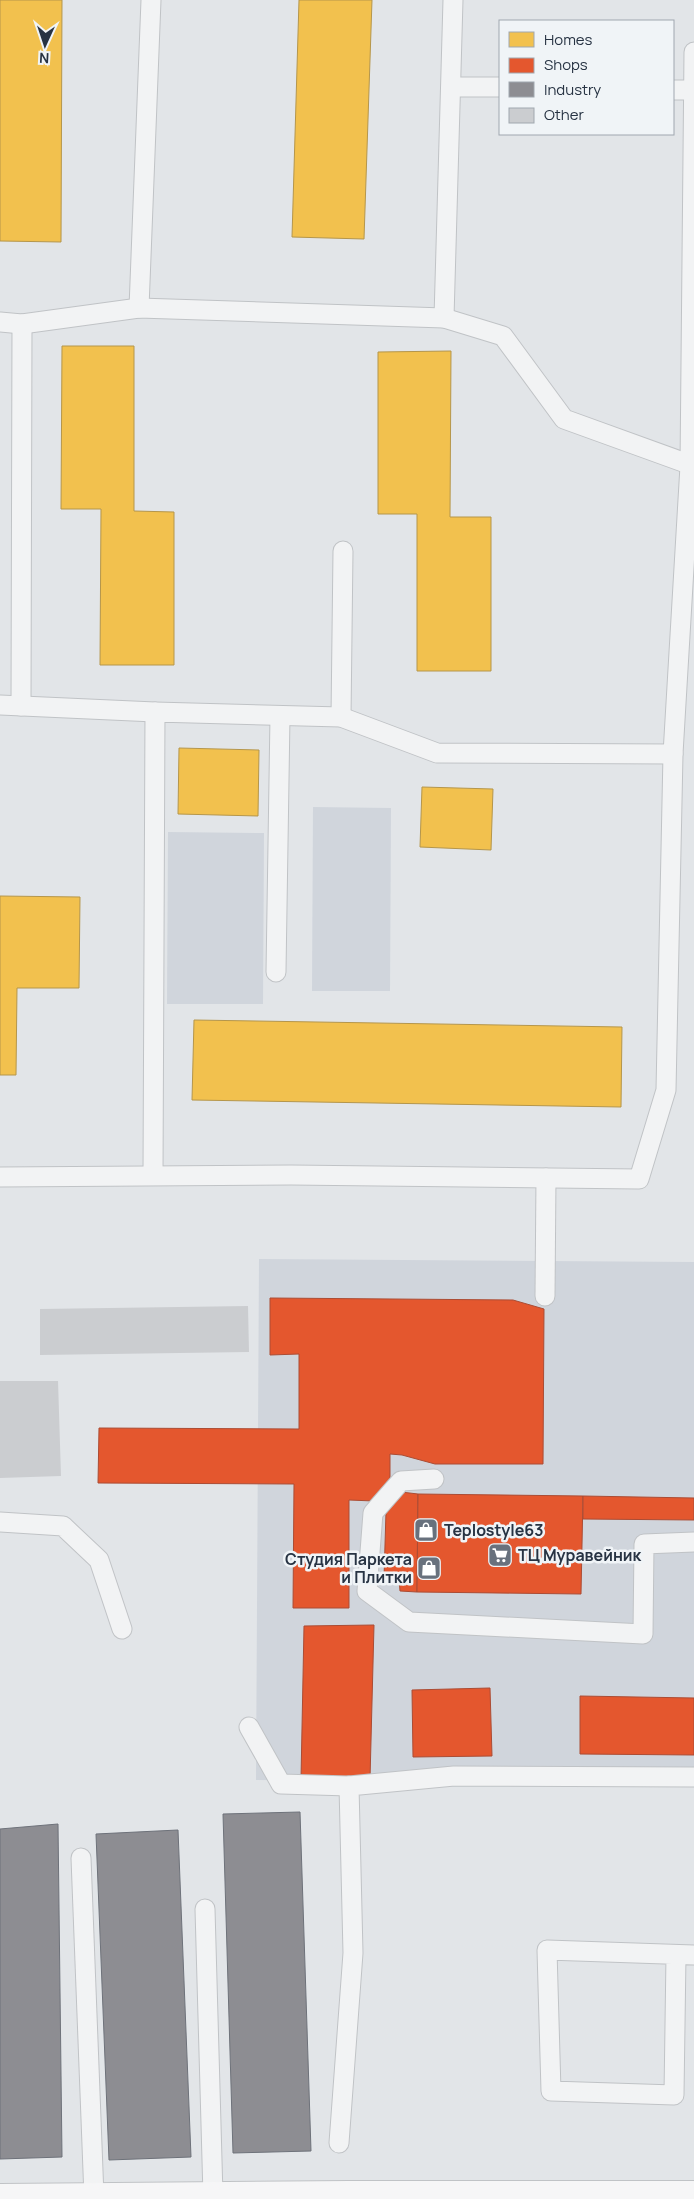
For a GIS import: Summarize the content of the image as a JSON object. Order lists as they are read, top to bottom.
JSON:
{
  "places": {
    "shop": ["Teplostyle63", "Студия Паркета и Плитки"],
    "supermarket": ["ТЦ Муравейник"]
  },
  "legend": [
    "Homes",
    "Shops",
    "Industry",
    "Other"
  ],
  "north": "bottom"
}
